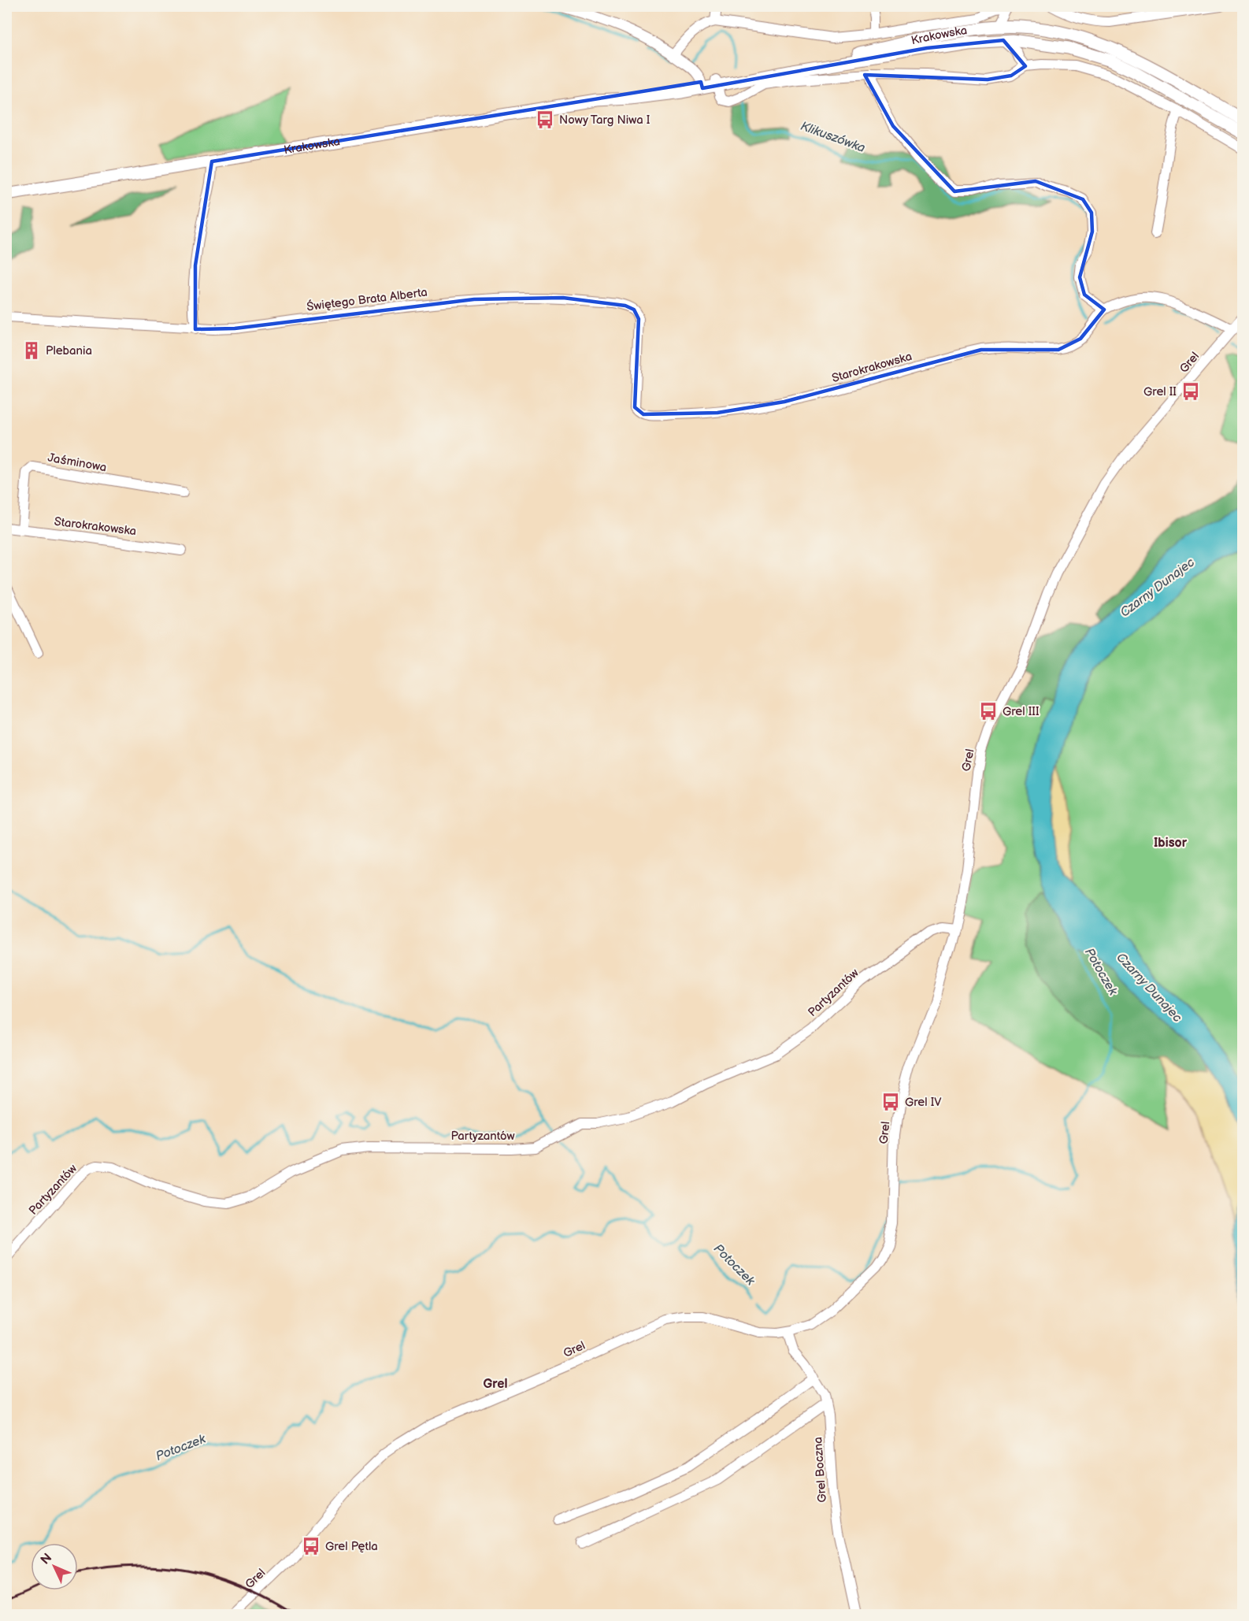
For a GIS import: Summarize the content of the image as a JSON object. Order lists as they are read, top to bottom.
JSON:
{
  "streets": {
    "main road": ["Krakowska"],
    "street": [
      "Świętego Brata Alberta",
      "Grel",
      "Starokrakowska",
      "Jaśminowa",
      "Partyzantów",
      "Grel Boczna"
    ]
  },
  "crossings": [
    ["Świętego Brata Alberta", "Starokrakowska"],
    ["Grel", "Starokrakowska"],
    ["Grel", "Partyzantów"],
    ["Grel", "Grel Boczna"],
    ["Starokrakowska", "Jaśminowa"]
  ],
  "districts": ["Ibisor", "Grel"],
  "water": ["Klikuszówka", "Czarny Dunajec", "Potoczek"],
  "places": {
    "bus stop": [
      "Nowy Targ Niwa I",
      "Grel II",
      "Grel III",
      "Grel IV",
      "Grel Pętla"
    ],
    "building": ["Plebania"]
  },
  "north": "top left"
}
